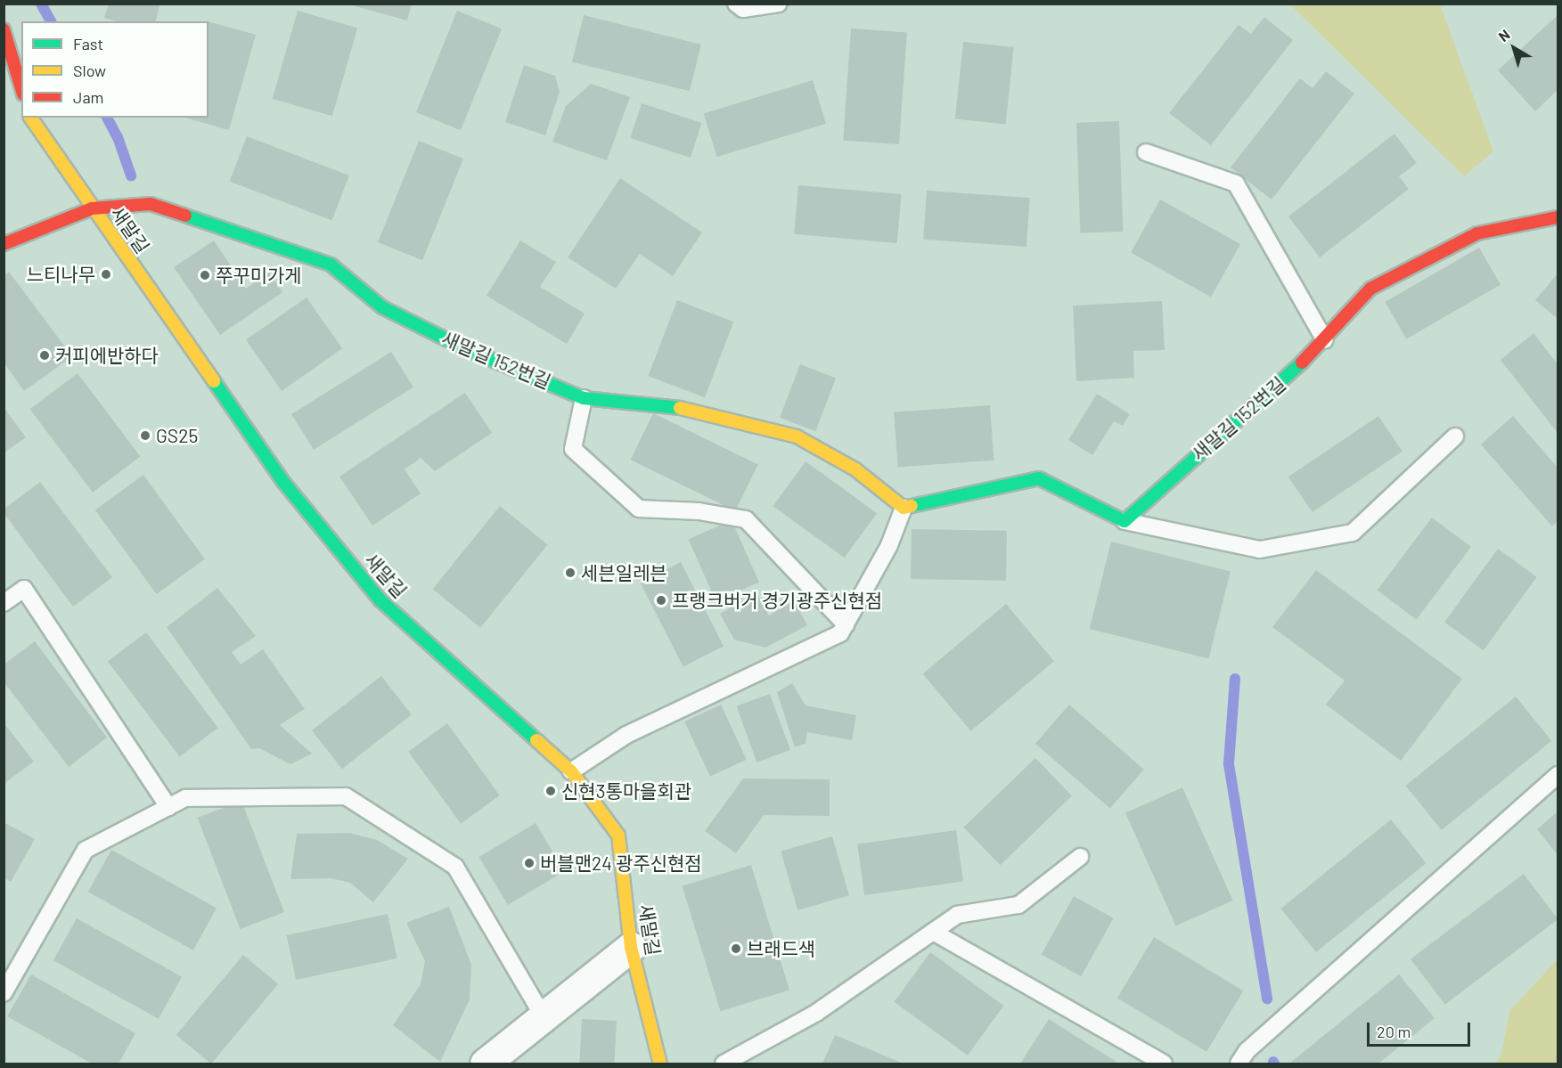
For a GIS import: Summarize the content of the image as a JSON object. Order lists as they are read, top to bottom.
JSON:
{
  "streets": {
    "street": ["새말길", "새말길 152번길"]
  },
  "crossings": [
    ["새말길", "새말길 152번길"]
  ],
  "places": [
    "느티나무",
    "쭈꾸미가게",
    "커피에반하다",
    "GS25",
    "세븐일레븐",
    "프랭크버거 경기광주신현점",
    "신현3통마을회관",
    "버블맨24 광주신현점",
    "브래드색"
  ],
  "legend": ["Fast", "Slow", "Jam"],
  "scale_bar": "20 m",
  "north": "top left"
}
